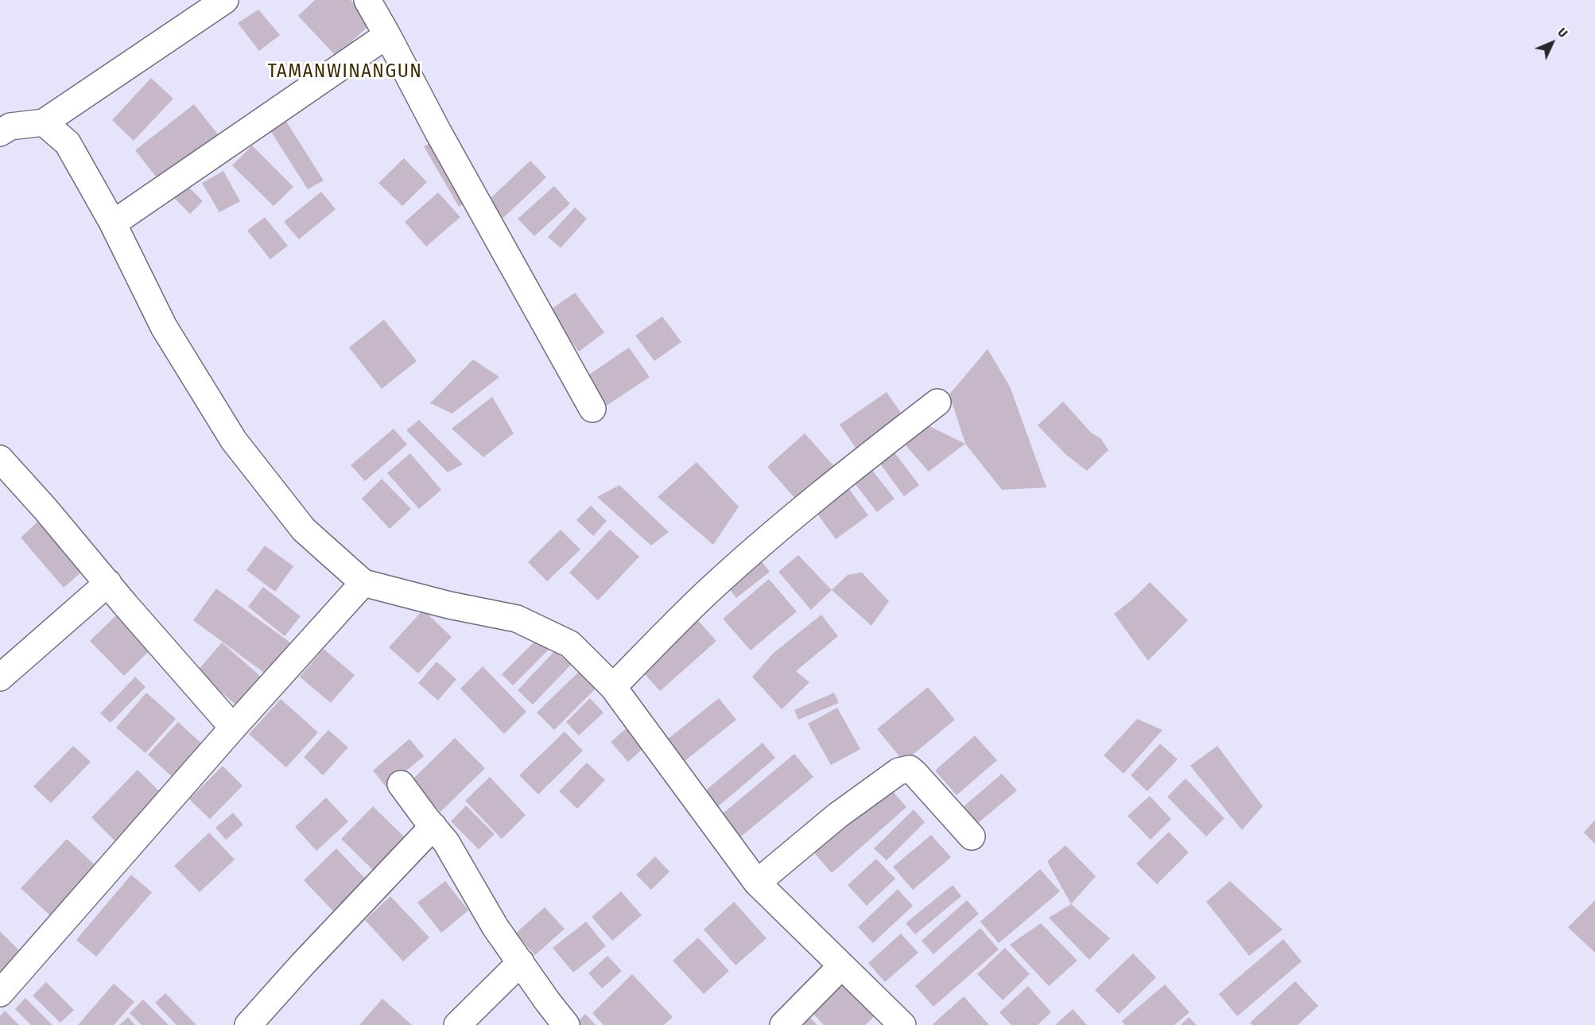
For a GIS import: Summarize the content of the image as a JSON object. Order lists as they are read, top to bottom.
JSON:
{
  "districts": ["TAMANWINANGUN"],
  "north": "top right"
}
